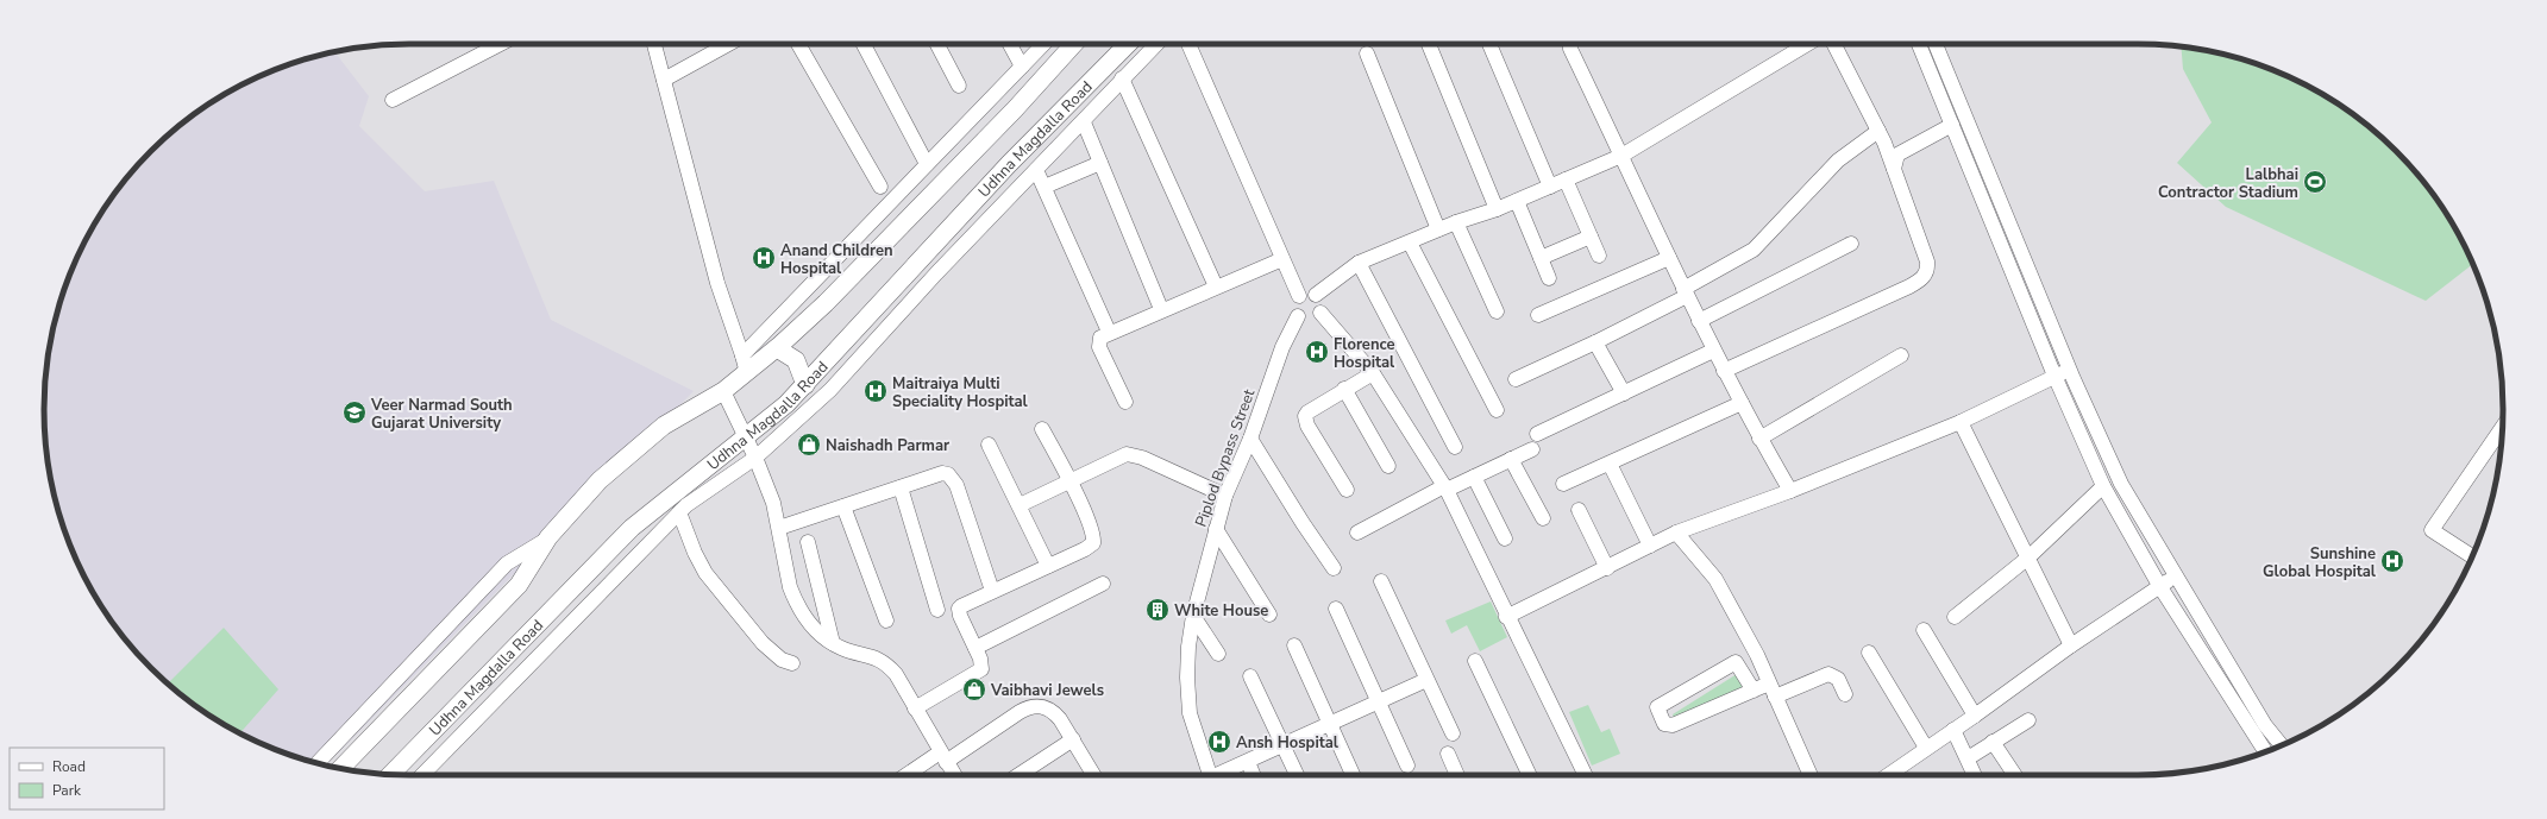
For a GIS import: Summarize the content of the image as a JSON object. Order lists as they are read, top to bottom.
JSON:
{
  "streets": {
    "main road": ["Udhna Magdalla Road"],
    "street": ["Piplod Bypass Street"]
  },
  "places": {
    "sports": ["Lalbhai Contractor Stadium"],
    "hospital": [
      "Anand Children Hospital",
      "Florence Hospital",
      "Maitraiya Multi Speciality Hospital",
      "Sunshine Global Hospital",
      "Ansh Hospital"
    ],
    "school or university": ["Veer Narmad South Gujarat University"],
    "shop": ["Naishadh Parmar", "Vaibhavi Jewels"],
    "building": ["White House"]
  },
  "legend": ["Road", "Park"]
}
